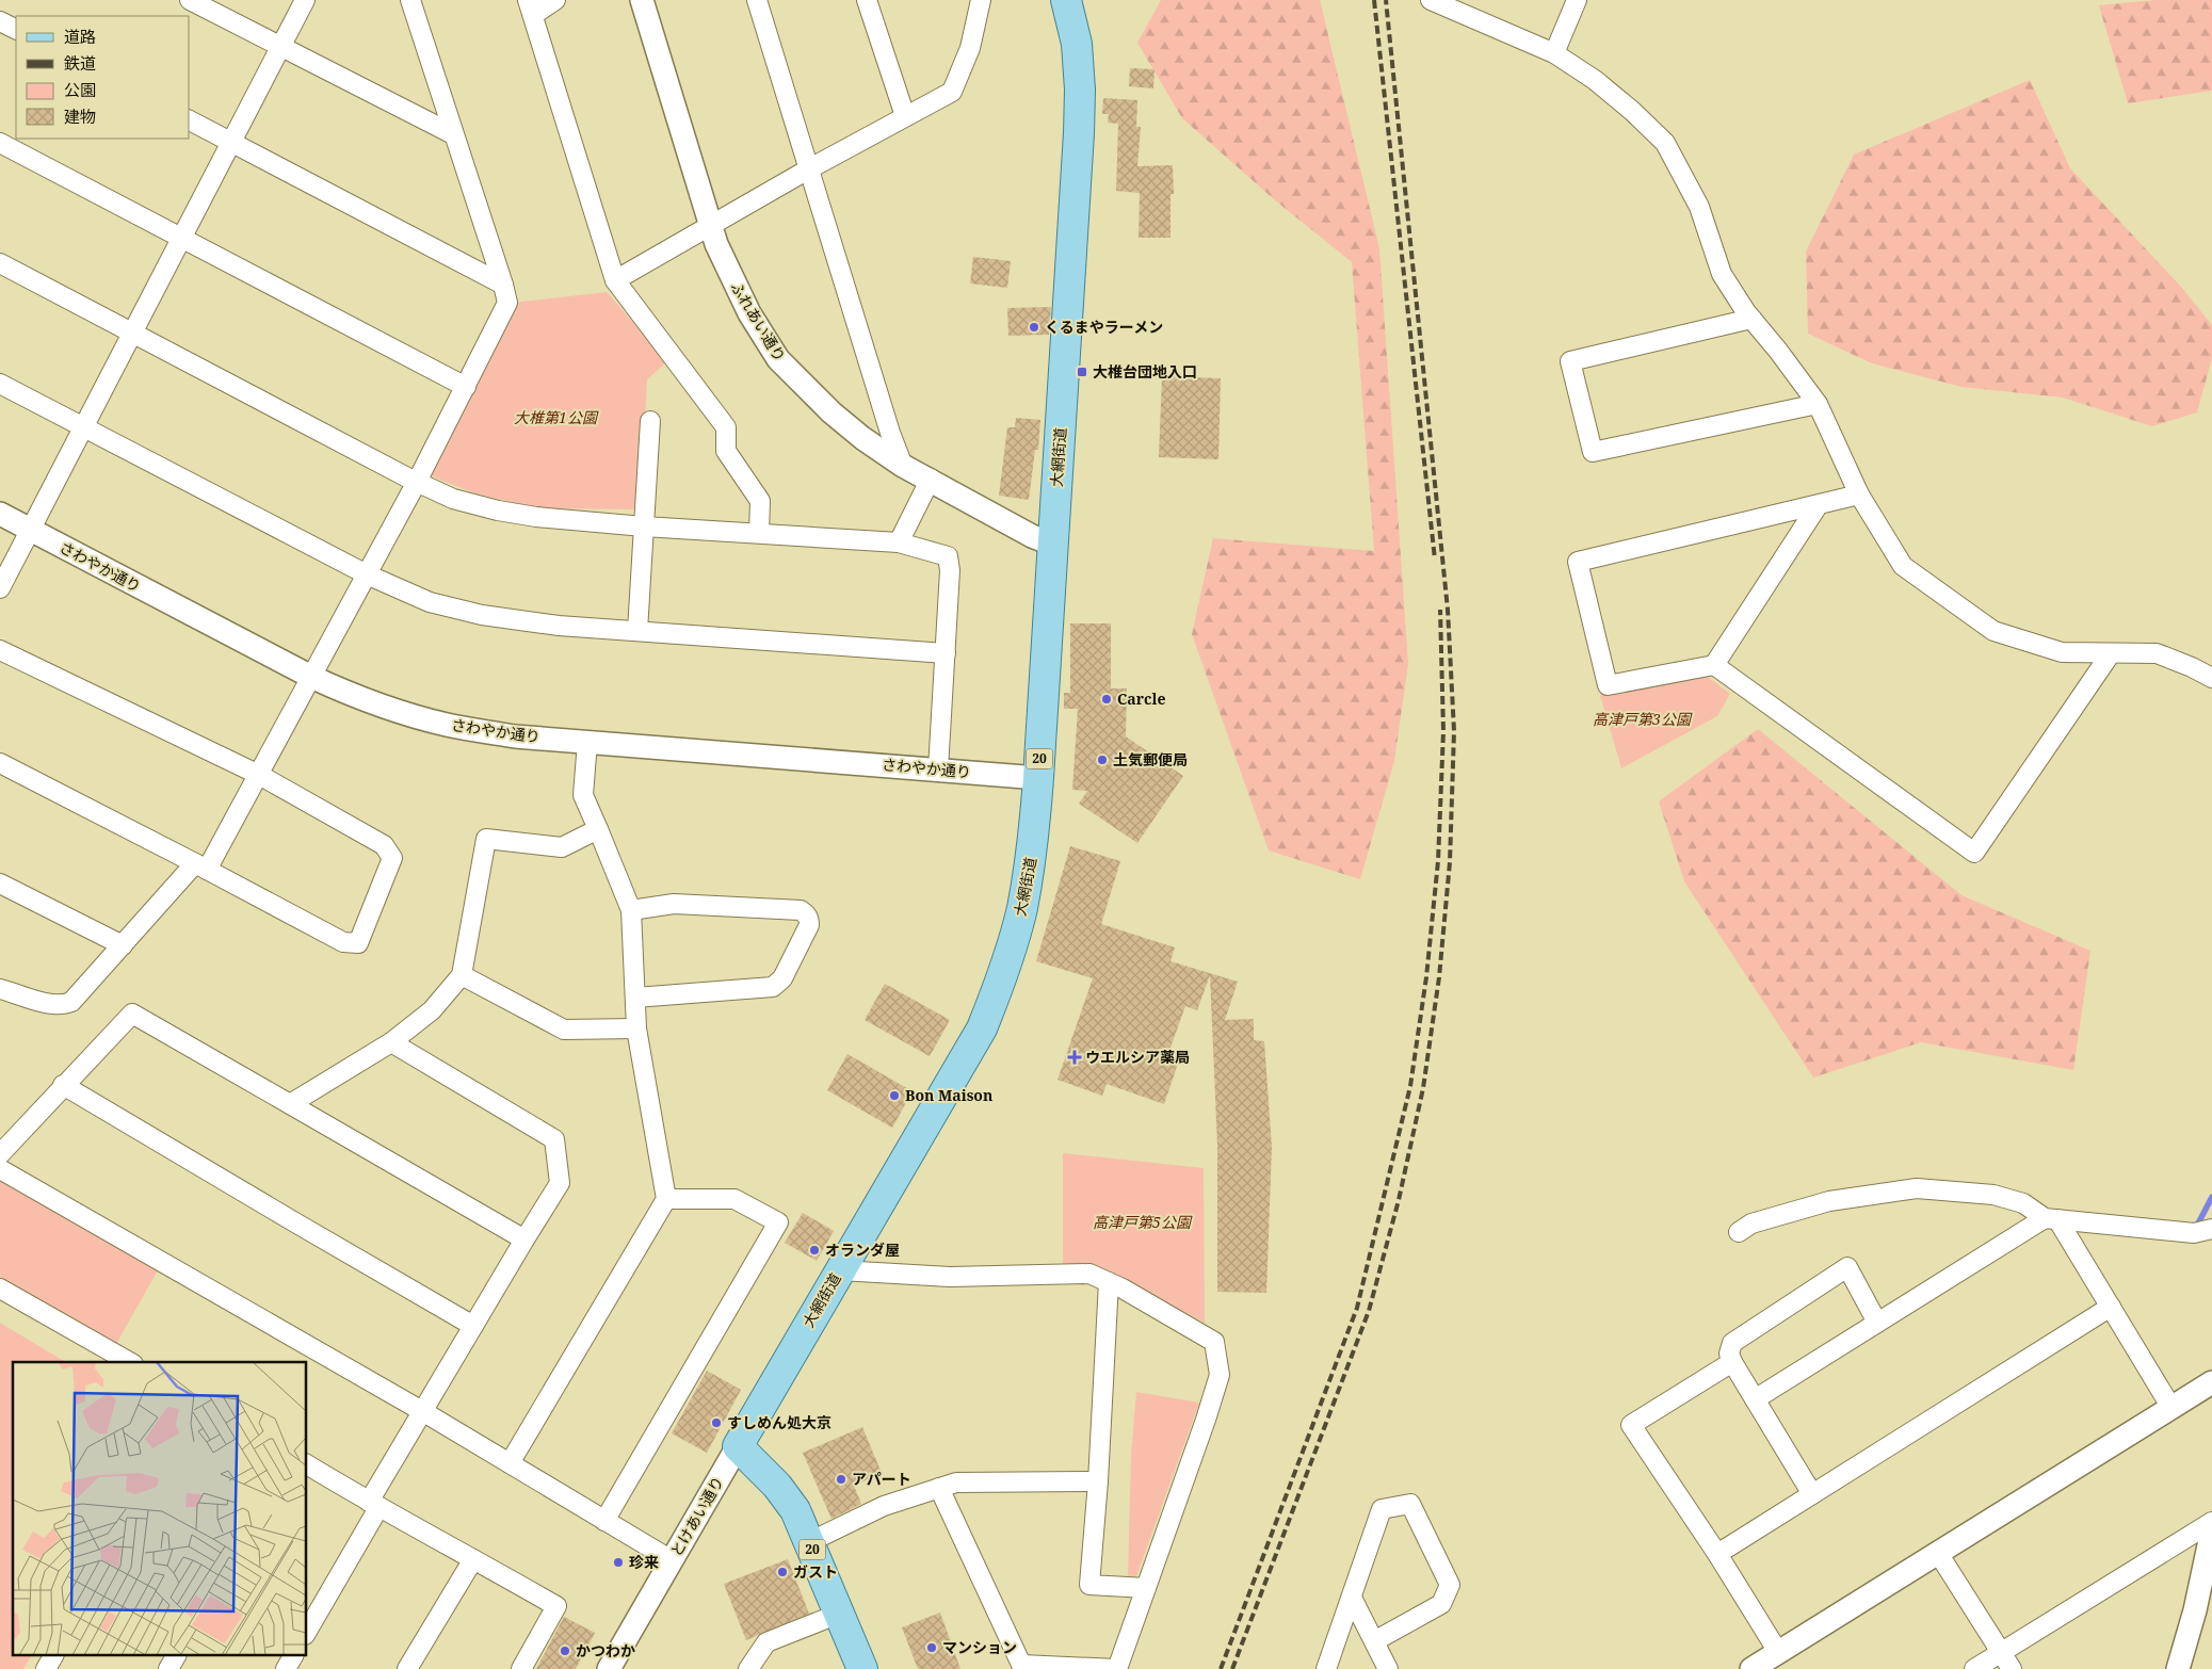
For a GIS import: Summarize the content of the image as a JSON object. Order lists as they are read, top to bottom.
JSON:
{
  "streets": {
    "main road": ["大網街道", "20"],
    "street": ["ふれあい通り", "さわやか通り", "とけあい通り"]
  },
  "crossings": [
    ["ふれあい通り", "大網街道"],
    ["大網街道", "さわやか通り"],
    ["大網街道", "20"],
    ["大網街道", "とけあい通り"],
    ["20", "とけあい通り"]
  ],
  "parks": ["大椎第1公園", "高津戸第3公園", "高津戸第5公園"],
  "places": {
    "other": [
      "くるまやラーメン",
      "Carcle",
      "土気郵便局",
      "Bon Maison",
      "オランダ屋",
      "すしめん処大京",
      "アパート",
      "珍来",
      "ガスト",
      "マンション",
      "かつわか"
    ],
    "transit": ["大椎台団地入口"],
    "health": ["ウエルシア薬局"]
  },
  "legend": [
    "道路",
    "鉄道",
    "公園",
    "建物"
  ]
}
